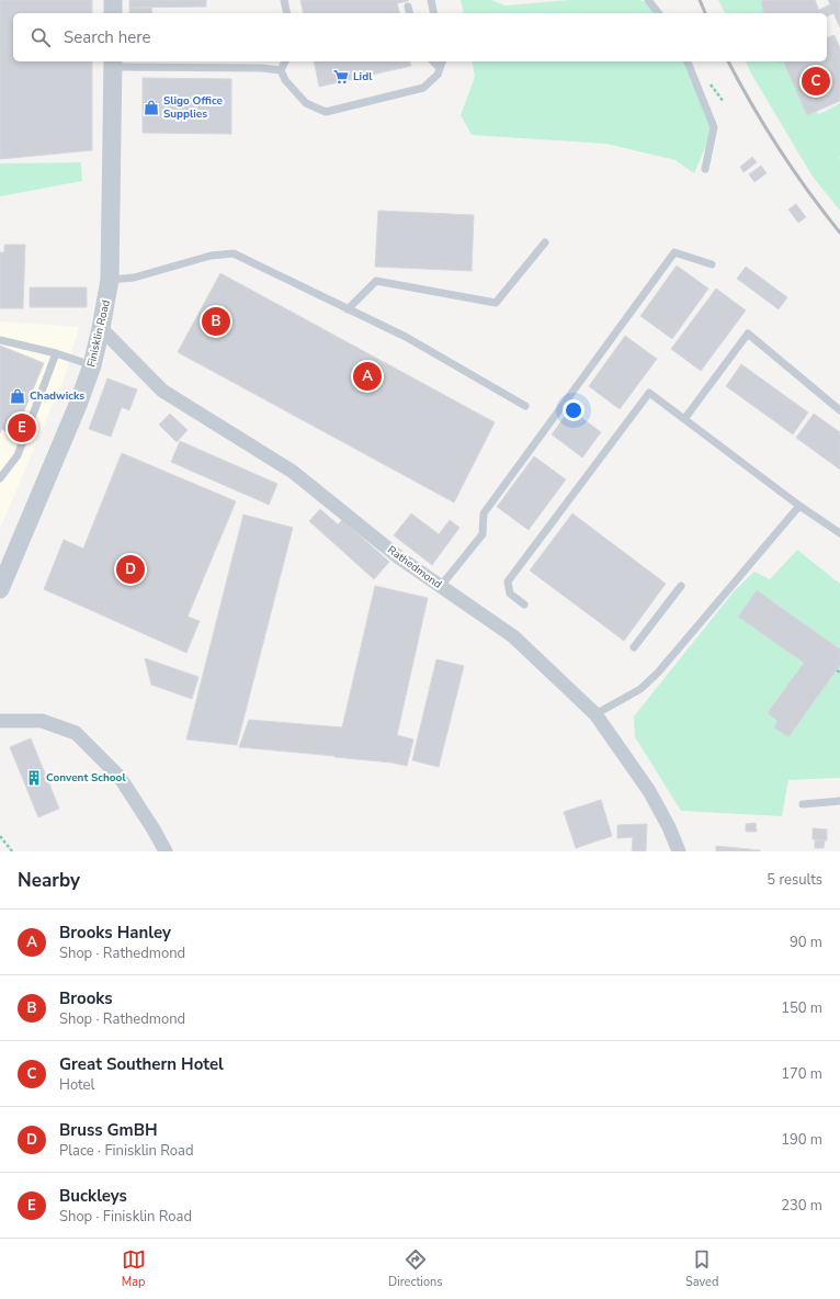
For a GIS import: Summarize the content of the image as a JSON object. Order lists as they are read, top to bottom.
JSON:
{
  "streets": {
    "street": ["Finisklin Road", "Rathedmond"]
  },
  "crossings": [
    ["Finisklin Road", "Rathedmond"]
  ],
  "places": {
    "supermarket": ["Lidl"],
    "shop": ["Sligo Office Supplies", "Chadwicks"],
    "building": ["Convent School"]
  },
  "page": {
    "search": "Search here",
    "pins": [
      "C",
      "B",
      "A",
      "E",
      "D"
    ],
    "heading": ["Nearby", "5 results"],
    "list": [
      {
        "mark": "A",
        "name": "Brooks Hanley",
        "note": "Shop · Rathedmond",
        "value": "90 m"
      },
      {
        "mark": "B",
        "name": "Brooks",
        "note": "Shop · Rathedmond",
        "value": "150 m"
      },
      {
        "mark": "C",
        "name": "Great Southern Hotel",
        "note": "Hotel",
        "value": "170 m"
      },
      {
        "mark": "D",
        "name": "Bruss GmBH",
        "note": "Place · Finisklin Road",
        "value": "190 m"
      },
      {
        "mark": "E",
        "name": "Buckleys",
        "note": "Shop · Finisklin Road",
        "value": "230 m"
      }
    ],
    "nav": ["Map", "Directions", "Saved"]
  }
}
